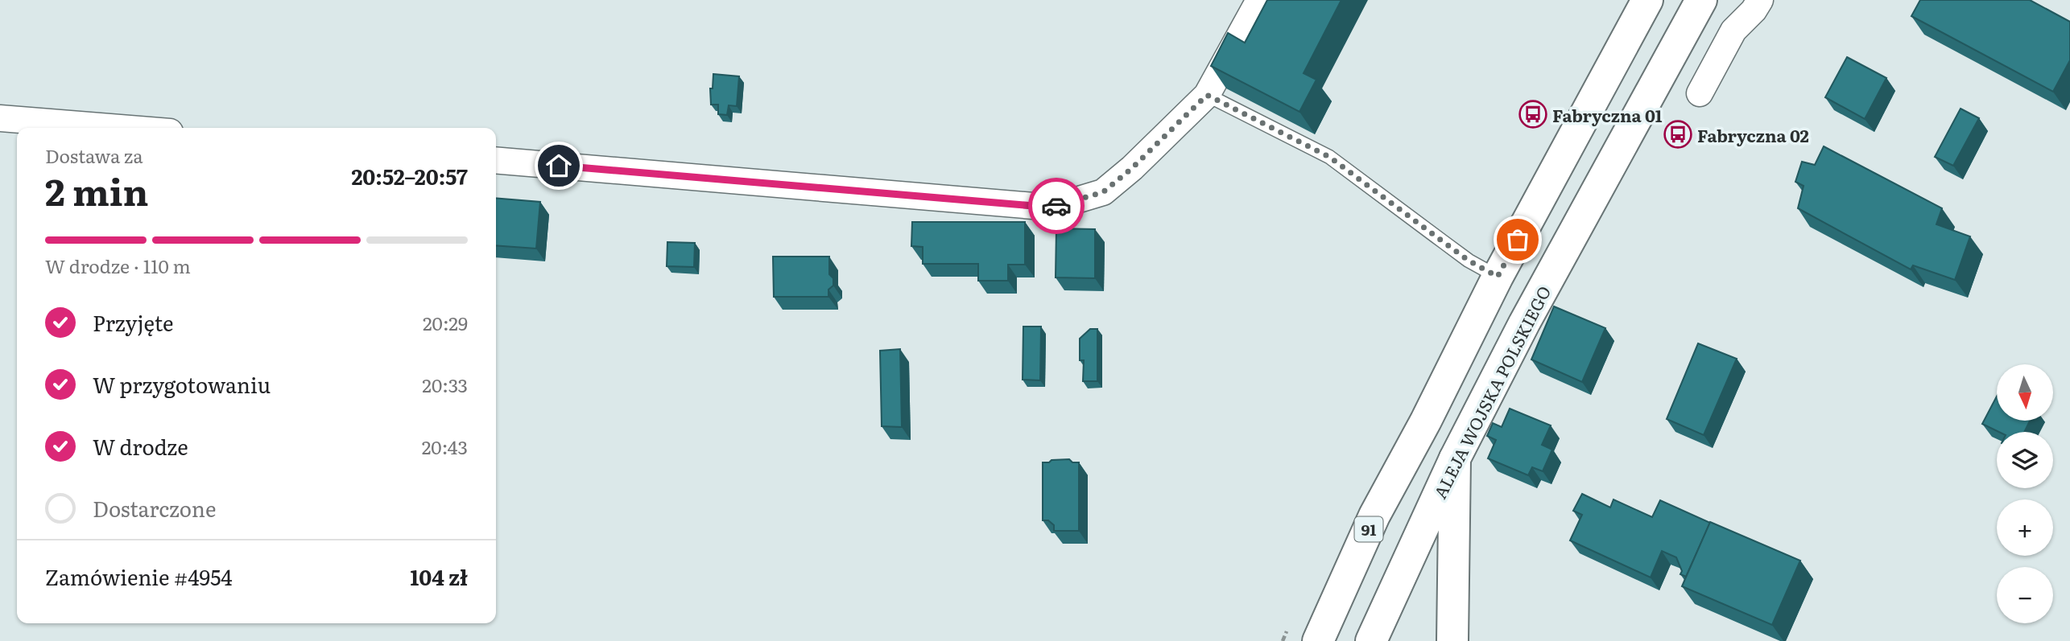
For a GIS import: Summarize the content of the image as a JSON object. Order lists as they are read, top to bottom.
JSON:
{
  "streets": {
    "main road": ["ALEJA WOJSKA POLSKIEGO", "91"]
  },
  "places": {
    "bus stop": ["Fabryczna 01", "Fabryczna 02"]
  },
  "north": "bottom",
  "page": {
    "heading": ["2 min", "Dostawa za", "20:52–20:57"],
    "panel": ["Zamówienie #4954", "104 zł"],
    "bar": "W drodze · 110 m",
    "list": [
      ["Przyjęte", "20:29"],
      ["W przygotowaniu", "20:33"],
      ["W drodze", "20:43"],
      "Dostarczone"
    ],
    "map_buttons": ["+", "−"]
  }
}
